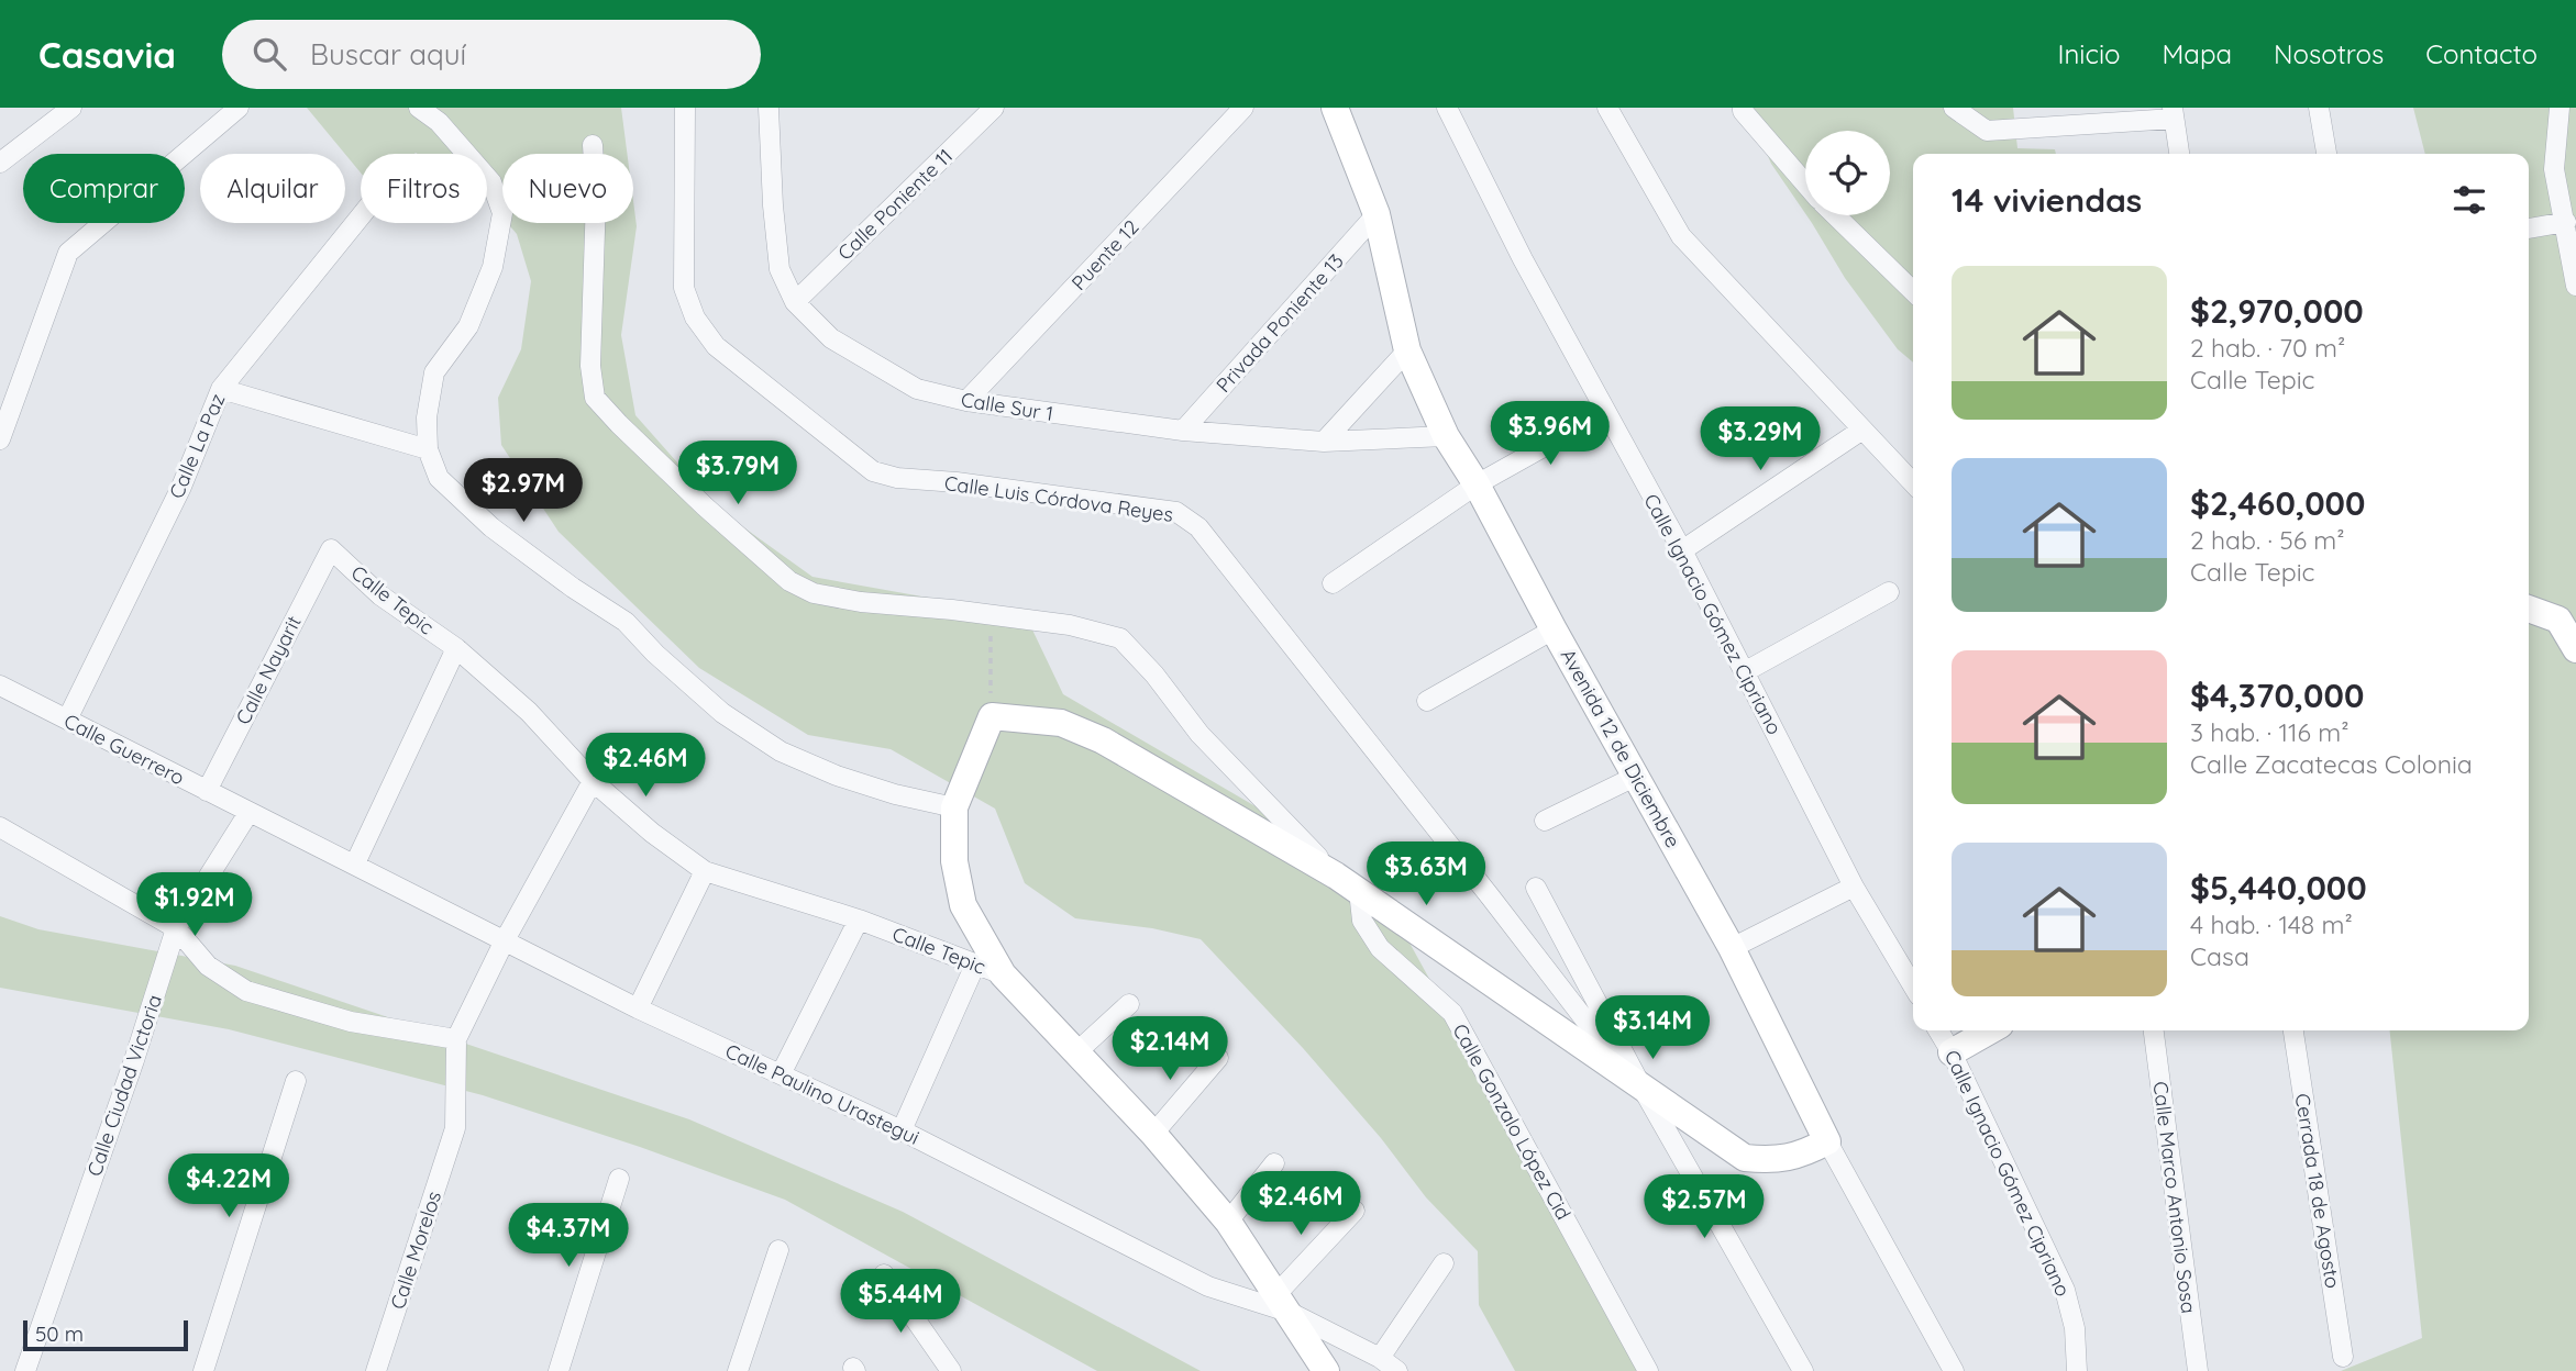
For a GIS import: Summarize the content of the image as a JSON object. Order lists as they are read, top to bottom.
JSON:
{
  "streets": {
    "street": [
      "Calle Poniente 11",
      "Puente 12",
      "Privada Poniente 13",
      "Calle Sur 1",
      "Calle La Paz",
      "Calle Luis Córdova Reyes",
      "Calle Tepic",
      "Calle Ignacio Gómez Cipriano",
      "Calle Nayarit",
      "Avenida 12 de Diciembre",
      "Calle Guerrero",
      "Calle Ciudad Victoria",
      "Calle Paulino Urastegui",
      "Calle Gonzalo López Cid",
      "Cerrada 18 de Agosto",
      "Calle Marco Antonio Sosa",
      "Calle Morelos"
    ]
  },
  "crossings": [
    ["Calle Poniente 11", "Calle Sur 1"],
    ["Puente 12", "Calle Sur 1"],
    ["Privada Poniente 13", "Calle Sur 1"],
    ["Privada Poniente 13", "Avenida 12 de Diciembre"],
    ["Calle Sur 1", "Avenida 12 de Diciembre"],
    ["Calle La Paz", "Calle Guerrero"],
    ["Calle Tepic", "Calle Nayarit"],
    ["Calle Tepic", "Calle Paulino Urastegui"],
    ["Calle Nayarit", "Calle Guerrero"],
    ["Calle Guerrero", "Calle Ciudad Victoria"],
    ["Calle Guerrero", "Calle Paulino Urastegui"],
    ["Calle Ciudad Victoria", "Calle Paulino Urastegui"]
  ],
  "scale_bar": "50 m",
  "page": {
    "header": "Casavia",
    "search": "Buscar aquí",
    "nav": [
      "Inicio",
      "Mapa",
      "Nosotros",
      "Contacto"
    ],
    "chip": [
      "Comprar",
      "Alquilar",
      "Filtros",
      "Nuevo"
    ],
    "heading": "14 viviendas",
    "list": [
      {
        "name": "$2,970,000",
        "note": "2 hab. · 70 m² · Calle Tepic"
      },
      {
        "name": "$2,460,000",
        "note": "2 hab. · 56 m² · Calle Tepic"
      },
      {
        "name": "$4,370,000",
        "note": "3 hab. · 116 m² · Calle Zacatecas Colonia"
      },
      {
        "name": "$5,440,000",
        "note": "4 hab. · 148 m² · Casa"
      }
    ],
    "price": [
      "$3.96M",
      "$3.29M",
      "$3.79M",
      "$2.97M",
      "$2.46M",
      "$3.63M",
      "$1.92M",
      "$3.14M",
      "$2.14M",
      "$4.22M",
      "$2.46M",
      "$2.57M",
      "$4.37M",
      "$5.44M"
    ],
    "scale": "50 m"
  }
}
